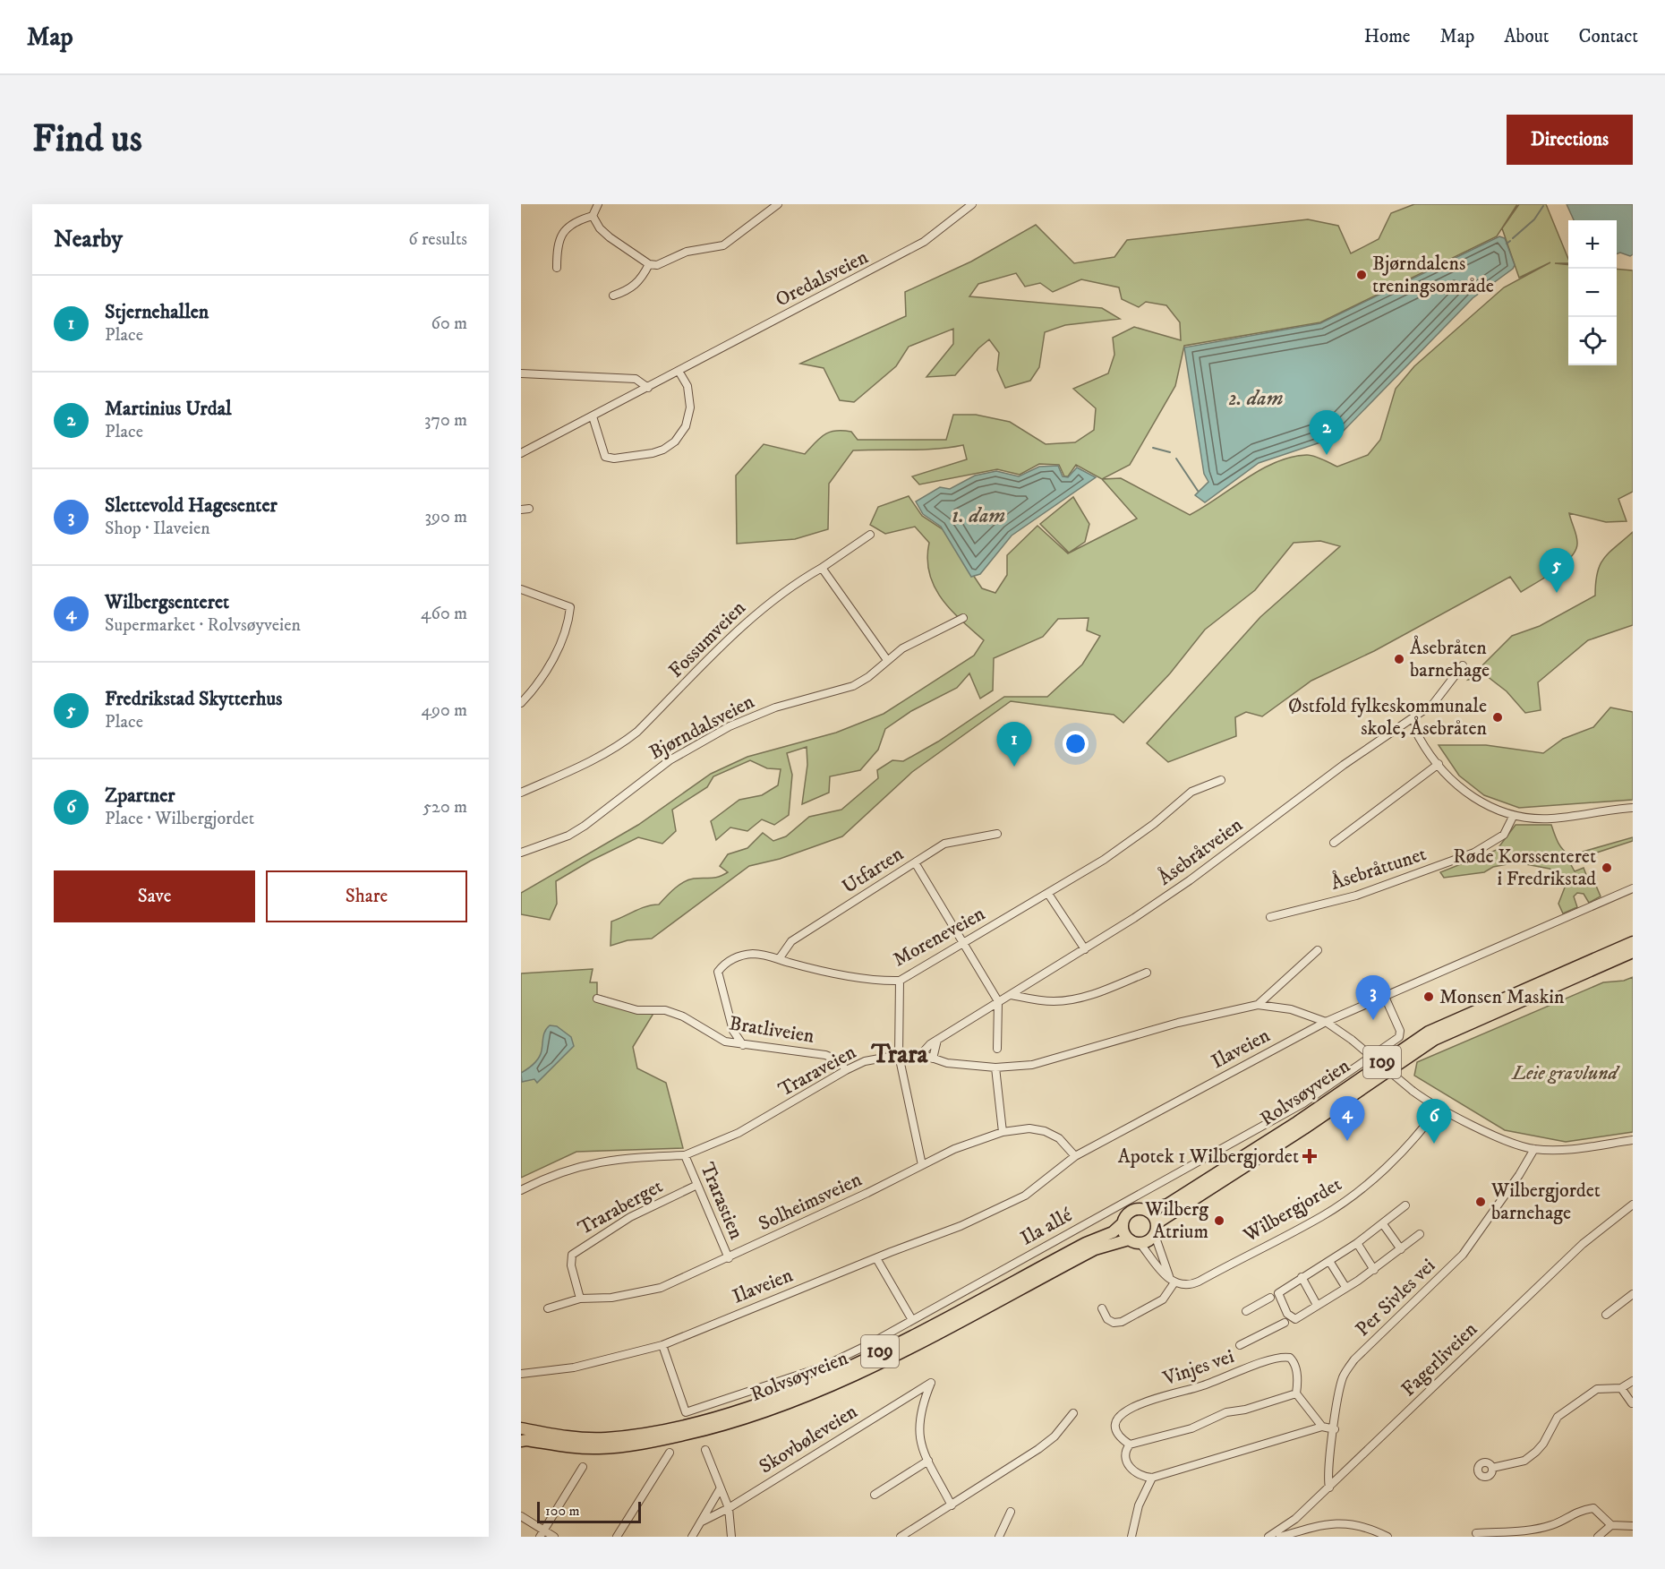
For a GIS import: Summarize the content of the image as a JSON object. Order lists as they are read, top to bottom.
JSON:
{
  "streets": {
    "main road": ["109", "Rolvsøyveien"],
    "street": [
      "Oredalsveien",
      "Fossumveien",
      "Bjørndalsveien",
      "Åsebråtveien",
      "Åsebråttunet",
      "Utfarten",
      "Moreneveien",
      "Bratliveien",
      "Ilaveien",
      "Traraveien",
      "Trarastien",
      "Solheimsveien",
      "Traraberget",
      "Wilbergjordet",
      "Ila allé",
      "Per Sivles vei",
      "Fagerliveien",
      "Vinjes vei",
      "Skovbøleveien"
    ]
  },
  "crossings": [
    ["Åsebråtveien", "Traraveien"],
    ["Utfarten", "Moreneveien"],
    ["Moreneveien", "Bratliveien"],
    ["Bratliveien", "Traraveien"],
    ["Ilaveien", "Traraveien"],
    ["Ilaveien", "Solheimsveien"],
    ["Ilaveien", "Ila allé"],
    ["109", "Rolvsøyveien"],
    ["Traraveien", "Trarastien"],
    ["Traraveien", "Wilbergjordet"],
    ["Traraveien", "Per Sivles vei"],
    ["Trarastien", "Solheimsveien"],
    ["Trarastien", "Traraberget"],
    ["Solheimsveien", "Traraberget"],
    ["Per Sivles vei", "Fagerliveien"]
  ],
  "districts": ["Trara"],
  "water": ["2. dam", "1. dam"],
  "parks": ["Leie gravlund"],
  "places": {
    "other": [
      "Bjørndalens treningsområde",
      "Åsebråten barnehage",
      "Østfold fylkeskommunale skole, Åsebråten",
      "Røde Korssenteret i Fredrikstad",
      "Monsen Maskin",
      "Wilbergjordet barnehage",
      "Wilberg Atrium"
    ],
    "health": ["Apotek 1 Wilbergjordet"]
  },
  "scale_bar": "100 m",
  "page": {
    "header": "Map",
    "nav": [
      "Home",
      "Map",
      "About",
      "Contact"
    ],
    "buttons": [
      "Directions",
      ["Save", "Share"]
    ],
    "title": "Find us",
    "heading": ["Nearby", "6 results"],
    "map_buttons": ["+", "−"],
    "list": [
      {
        "mark": "1",
        "name": "Stjernehallen",
        "note": "Place",
        "value": "60 m"
      },
      {
        "mark": "2",
        "name": "Martinius Urdal",
        "note": "Place",
        "value": "370 m"
      },
      {
        "mark": "3",
        "name": "Slettevold Hagesenter",
        "note": "Shop · Ilaveien",
        "value": "390 m"
      },
      {
        "mark": "4",
        "name": "Wilbergsenteret",
        "note": "Supermarket · Rolvsøyveien",
        "value": "460 m"
      },
      {
        "mark": "5",
        "name": "Fredrikstad Skytterhus",
        "note": "Place",
        "value": "490 m"
      },
      {
        "mark": "6",
        "name": "Zpartner",
        "note": "Place · Wilbergjordet",
        "value": "520 m"
      }
    ],
    "pins": [
      "2",
      "5",
      "1",
      "3",
      "4",
      "6"
    ],
    "scale": "100 m"
  }
}
